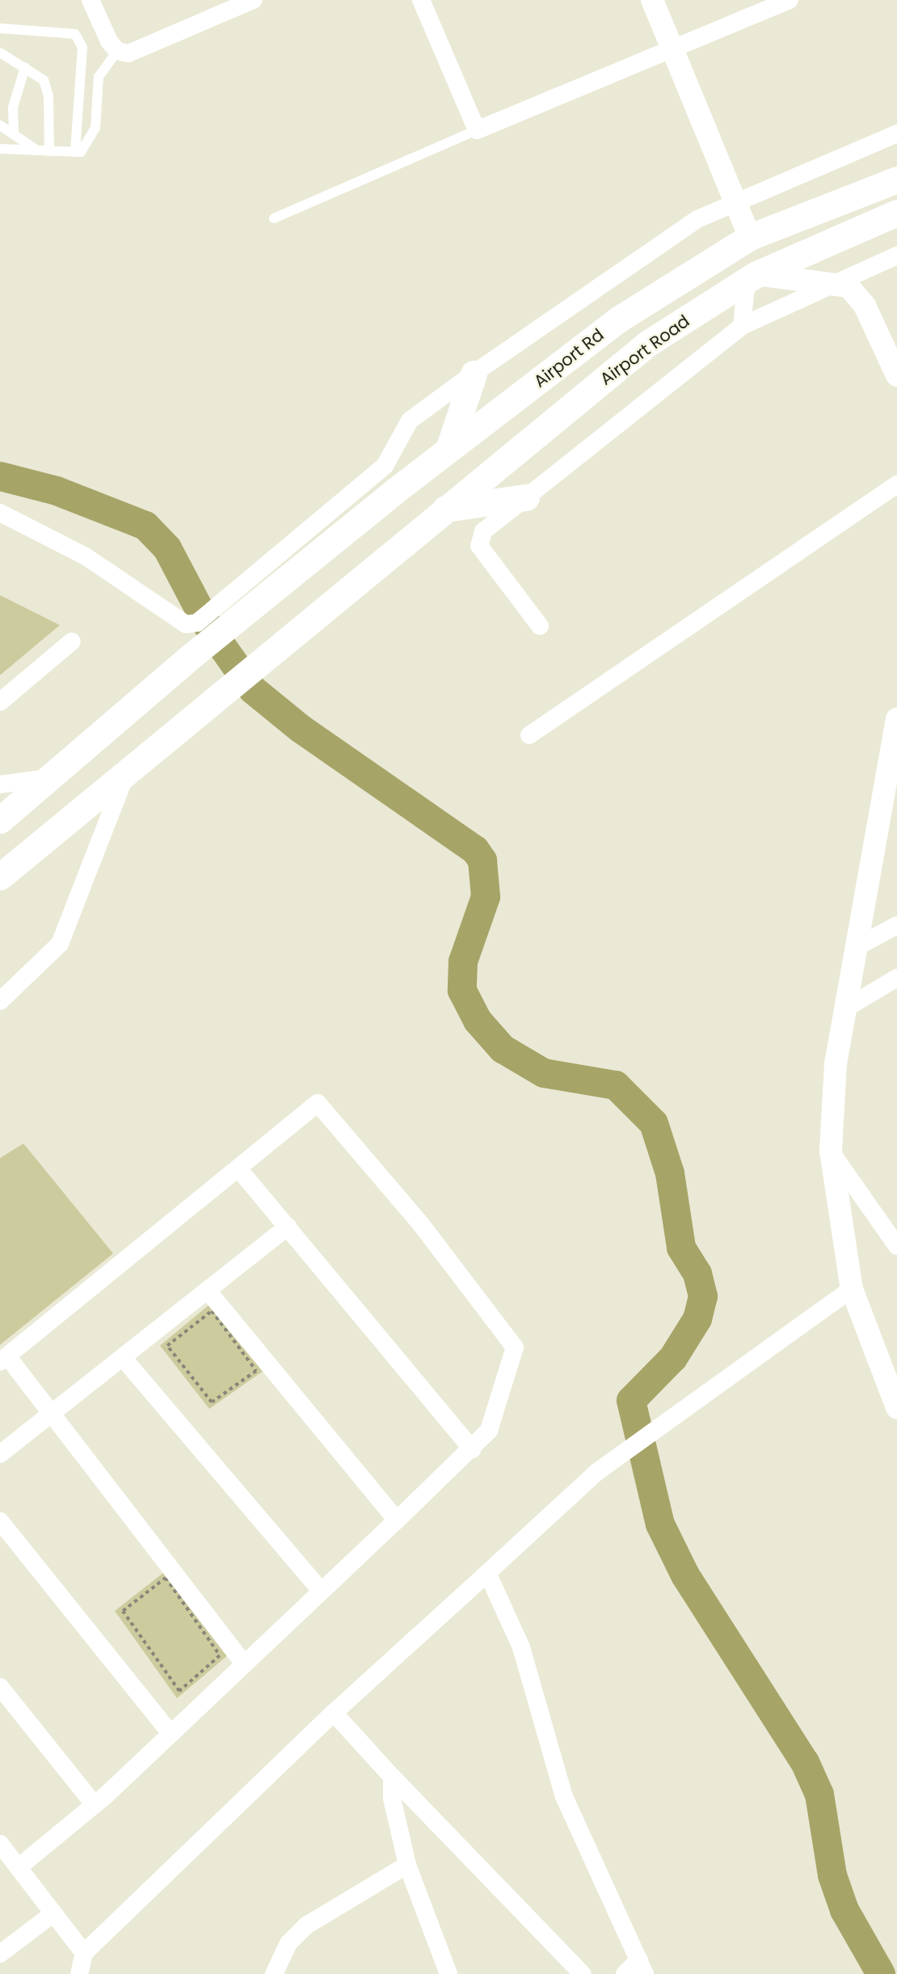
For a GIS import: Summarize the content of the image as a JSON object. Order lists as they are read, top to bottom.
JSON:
{
  "streets": {
    "main road": ["Airport Road", "Airport Rd"]
  }
}
